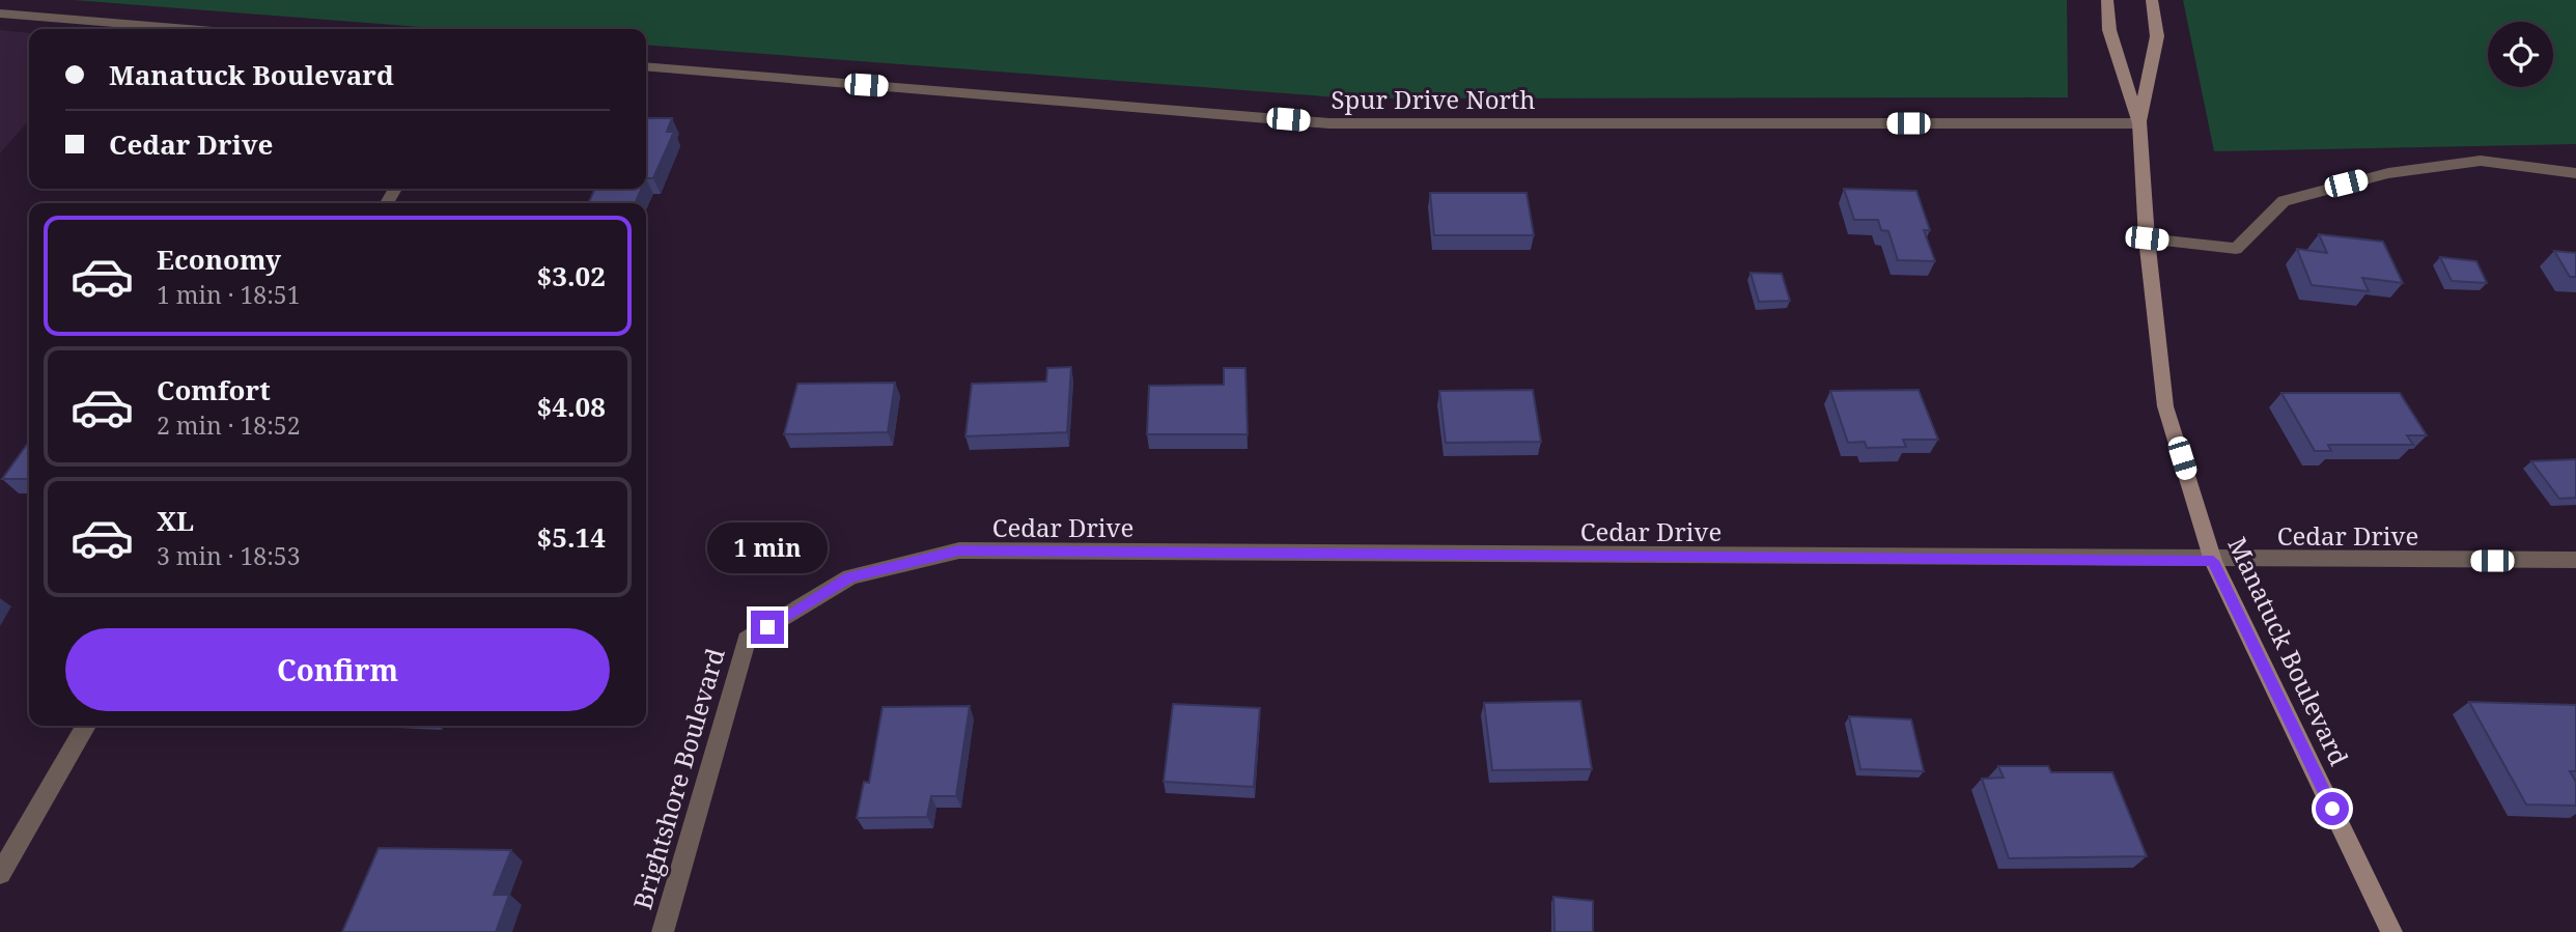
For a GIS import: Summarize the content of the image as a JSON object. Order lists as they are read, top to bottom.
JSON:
{
  "streets": {
    "street": [
      "Spur Drive North",
      "Cedar Drive",
      "Manatuck Boulevard",
      "Brightshore Boulevard"
    ]
  },
  "crossings": [
    ["Spur Drive North", "Manatuck Boulevard"],
    ["Cedar Drive", "Manatuck Boulevard"],
    ["Cedar Drive", "Brightshore Boulevard"]
  ],
  "page": {
    "banner": ["Manatuck Boulevard", "Cedar Drive"],
    "list": [
      {
        "name": "Economy",
        "note": "1 min · 18:51",
        "value": "$3.02"
      },
      {
        "name": "Comfort",
        "note": "2 min · 18:52",
        "value": "$4.08"
      },
      {
        "name": "XL",
        "note": "3 min · 18:53",
        "value": "$5.14"
      }
    ],
    "bubble": "1 min",
    "buttons": "Confirm"
  }
}
